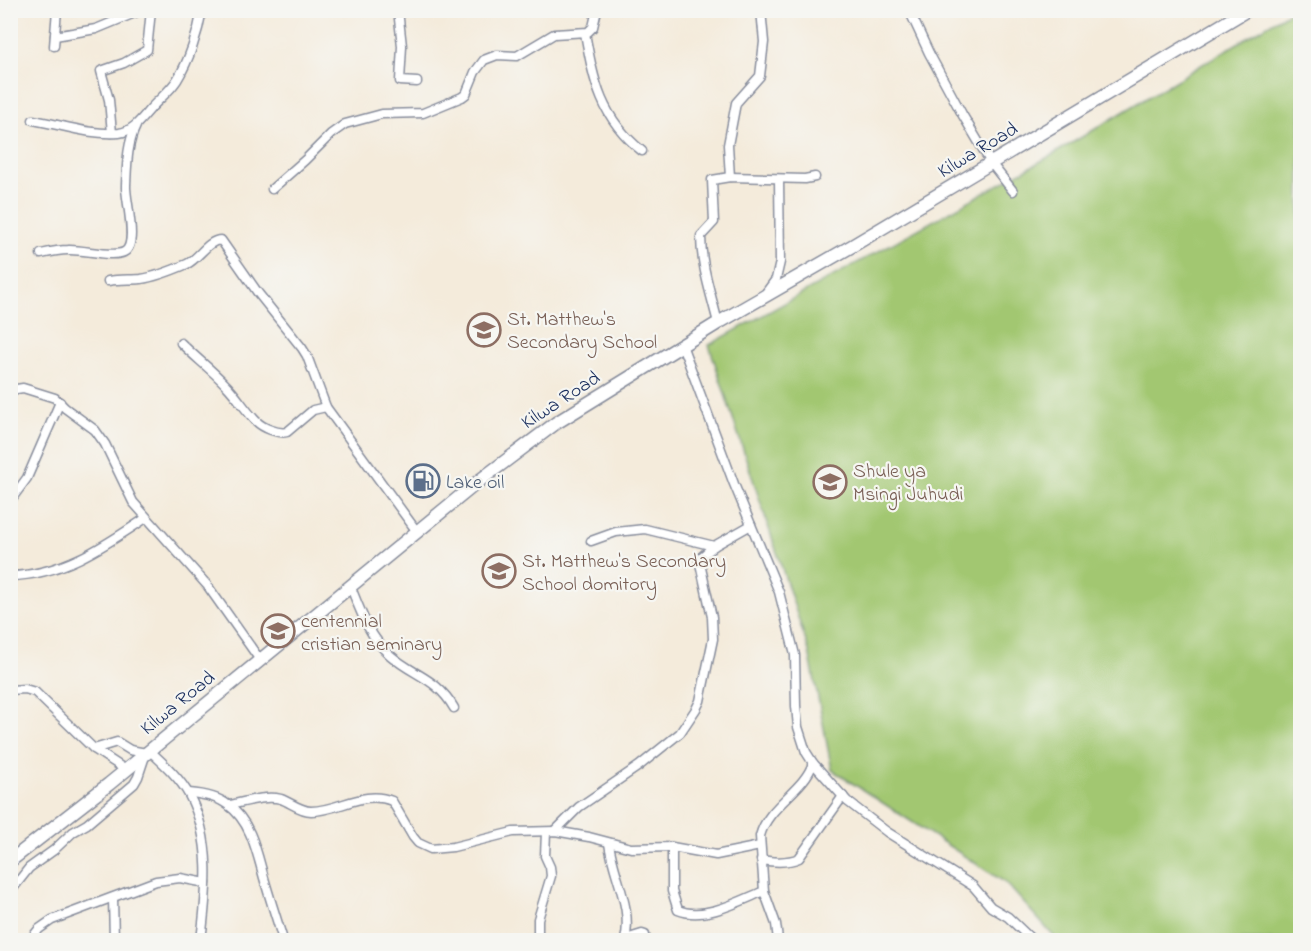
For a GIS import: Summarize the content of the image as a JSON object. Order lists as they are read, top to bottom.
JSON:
{
  "streets": {
    "highway": ["Kilwa Road"]
  },
  "places": {
    "school or university": [
      "St. Matthew's Secondary School",
      "Shule ya Msingi Juhudi",
      "St. Matthew's Secondary School domitory",
      "centennial cristian seminary"
    ],
    "fuel station": ["Lake oil"]
  }
}
